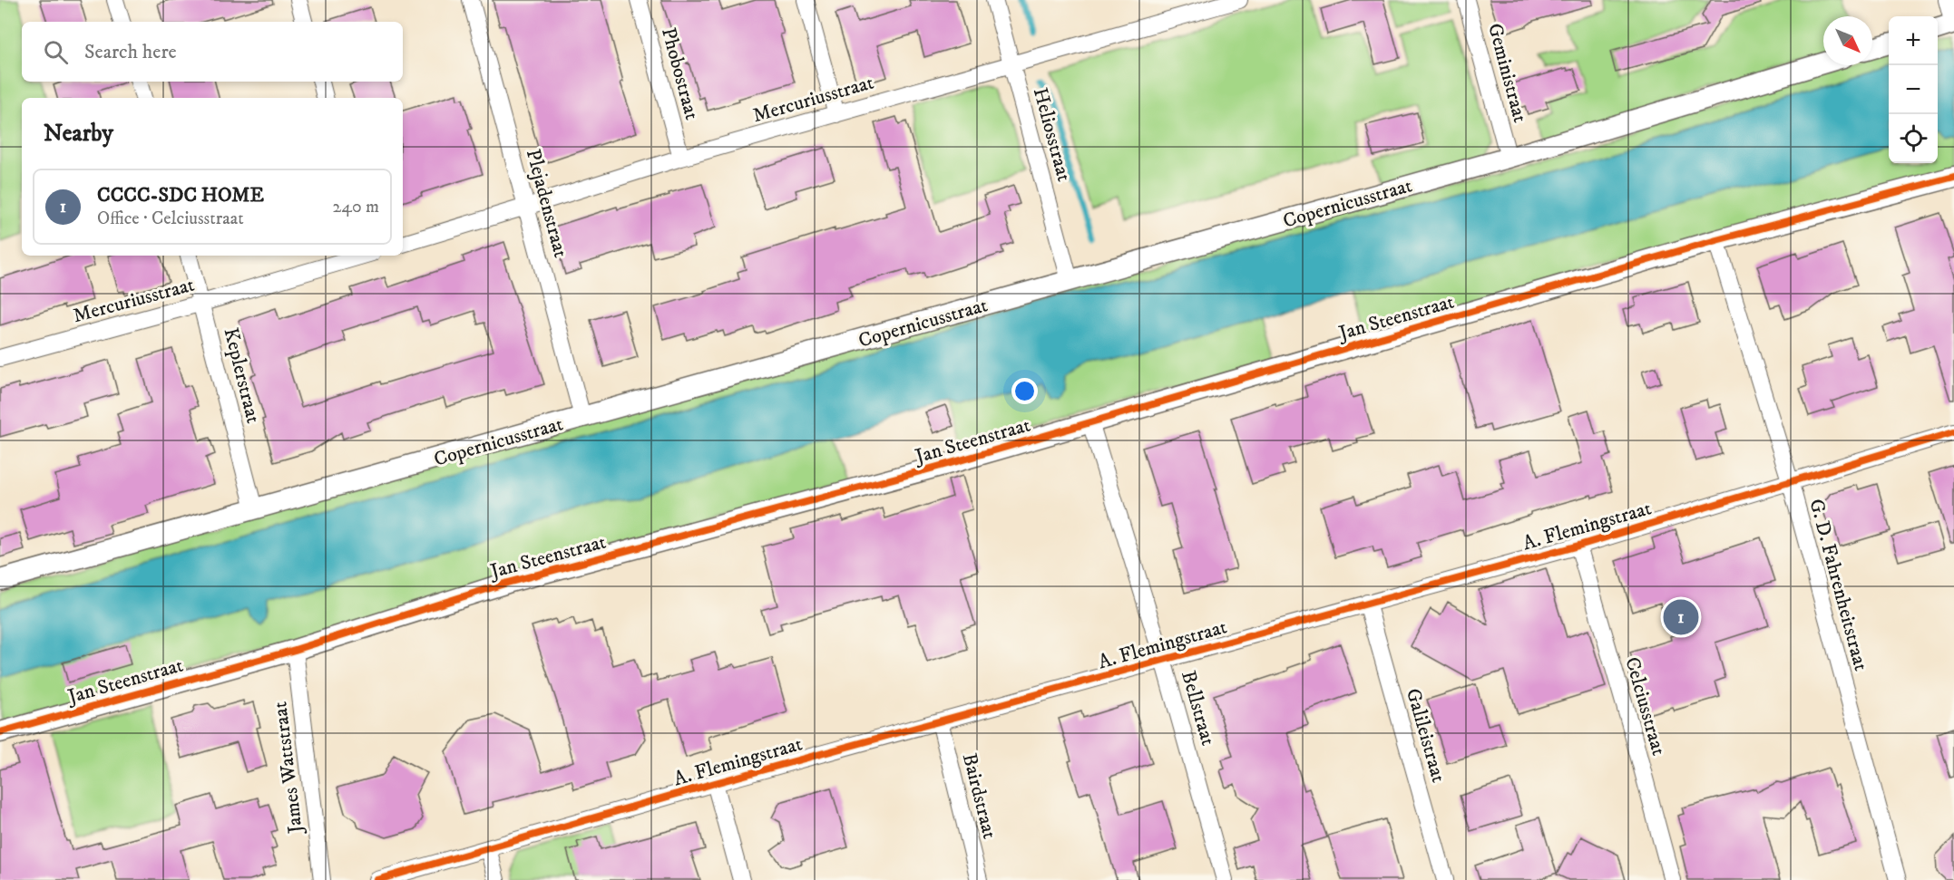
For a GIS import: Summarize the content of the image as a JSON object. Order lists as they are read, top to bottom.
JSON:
{
  "streets": {
    "street": [
      "Geministraat",
      "Phobostraat",
      "Mercuriusstraat",
      "Heliosstraat",
      "Copernicusstraat",
      "Plejadenstraat",
      "Jan Steenstraat",
      "Keplerstraat",
      "A. Flemingstraat",
      "G. D. Fahrenheitstraat",
      "Celciusstraat",
      "Bellstraat",
      "Galileistraat",
      "James Wattstraat",
      "Bairdstraat"
    ]
  },
  "crossings": [
    ["Geministraat", "Copernicusstraat"],
    ["Phobostraat", "Mercuriusstraat"],
    ["Mercuriusstraat", "Heliosstraat"],
    ["Mercuriusstraat", "Plejadenstraat"],
    ["Mercuriusstraat", "Keplerstraat"],
    ["Heliosstraat", "Copernicusstraat"],
    ["Copernicusstraat", "Plejadenstraat"],
    ["Copernicusstraat", "Keplerstraat"],
    ["Jan Steenstraat", "G. D. Fahrenheitstraat"],
    ["Jan Steenstraat", "Bellstraat"],
    ["Jan Steenstraat", "James Wattstraat"],
    ["A. Flemingstraat", "G. D. Fahrenheitstraat"],
    ["A. Flemingstraat", "Celciusstraat"],
    ["A. Flemingstraat", "Bellstraat"],
    ["A. Flemingstraat", "Galileistraat"],
    ["A. Flemingstraat", "Bairdstraat"]
  ],
  "north": "bottom right",
  "page": {
    "map_buttons": ["+", "−"],
    "search": "Search here",
    "heading": "Nearby",
    "list": [
      {
        "mark": "1",
        "name": "CCCC-SDC HOME",
        "note": "Office · Celciusstraat",
        "value": "240 m"
      }
    ],
    "pins": "1"
  }
}
